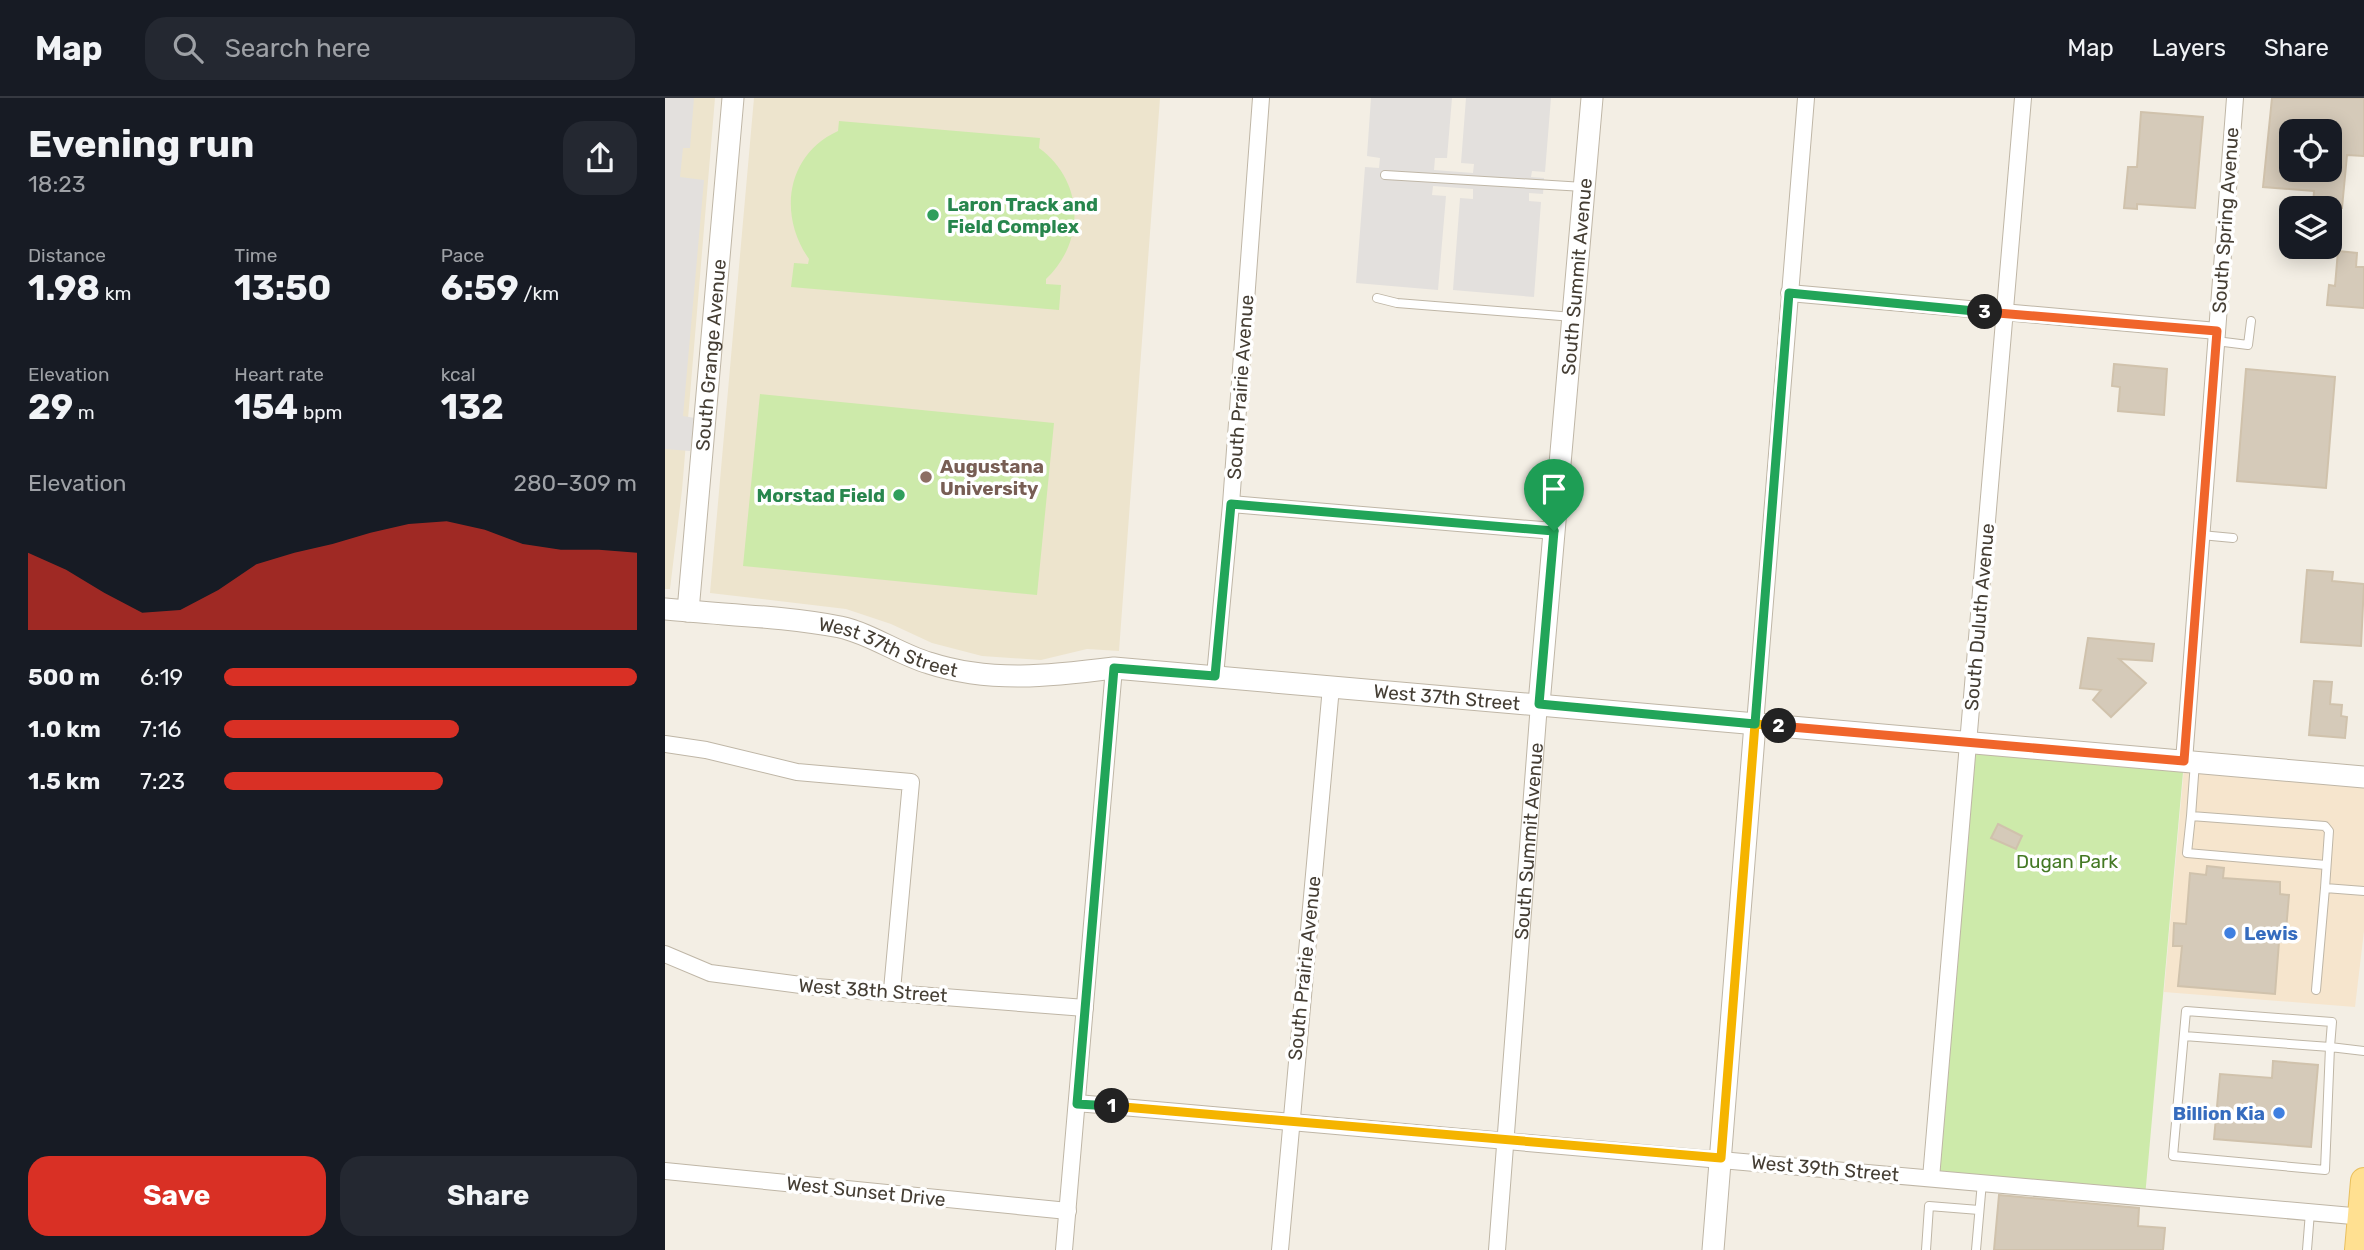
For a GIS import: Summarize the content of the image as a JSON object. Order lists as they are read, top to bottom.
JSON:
{
  "streets": {
    "street": [
      "South Spring Avenue",
      "South Summit Avenue",
      "South Grange Avenue",
      "South Prairie Avenue",
      "South Duluth Avenue",
      "West 37th Street",
      "West 38th Street",
      "West 39th Street",
      "West Sunset Drive"
    ]
  },
  "crossings": [
    ["South Spring Avenue", "West 37th Street"],
    ["South Summit Avenue", "West 37th Street"],
    ["South Summit Avenue", "West 39th Street"],
    ["South Grange Avenue", "West 37th Street"],
    ["South Prairie Avenue", "West 37th Street"],
    ["South Prairie Avenue", "West 39th Street"],
    ["South Duluth Avenue", "West 37th Street"],
    ["South Duluth Avenue", "West 39th Street"]
  ],
  "parks": ["Dugan Park"],
  "places": [
    "Laron Track and Field Complex",
    "Augustana University",
    "Morstad Field",
    "Lewis",
    "Billion Kia"
  ],
  "page": {
    "header": "Map",
    "search": "Search here",
    "nav": ["Map", "Layers", "Share"],
    "heading": ["Evening run", "18:23"],
    "stats": [
      ["Distance", "1.98 km"],
      ["Time", "13:50"],
      ["Pace", "6:59 /km"],
      ["Elevation", "29 m"],
      ["Heart rate", "154 bpm"],
      ["kcal", "132"]
    ],
    "pins": ["3", "2", "1"],
    "chart": ["Elevation", "280–309 m"],
    "list": [
      {
        "name": "500 m",
        "note": "6:19"
      },
      {
        "name": "1.0 km",
        "note": "7:16"
      },
      {
        "name": "1.5 km",
        "note": "7:23"
      }
    ],
    "buttons": ["Save", "Share"]
  }
}
